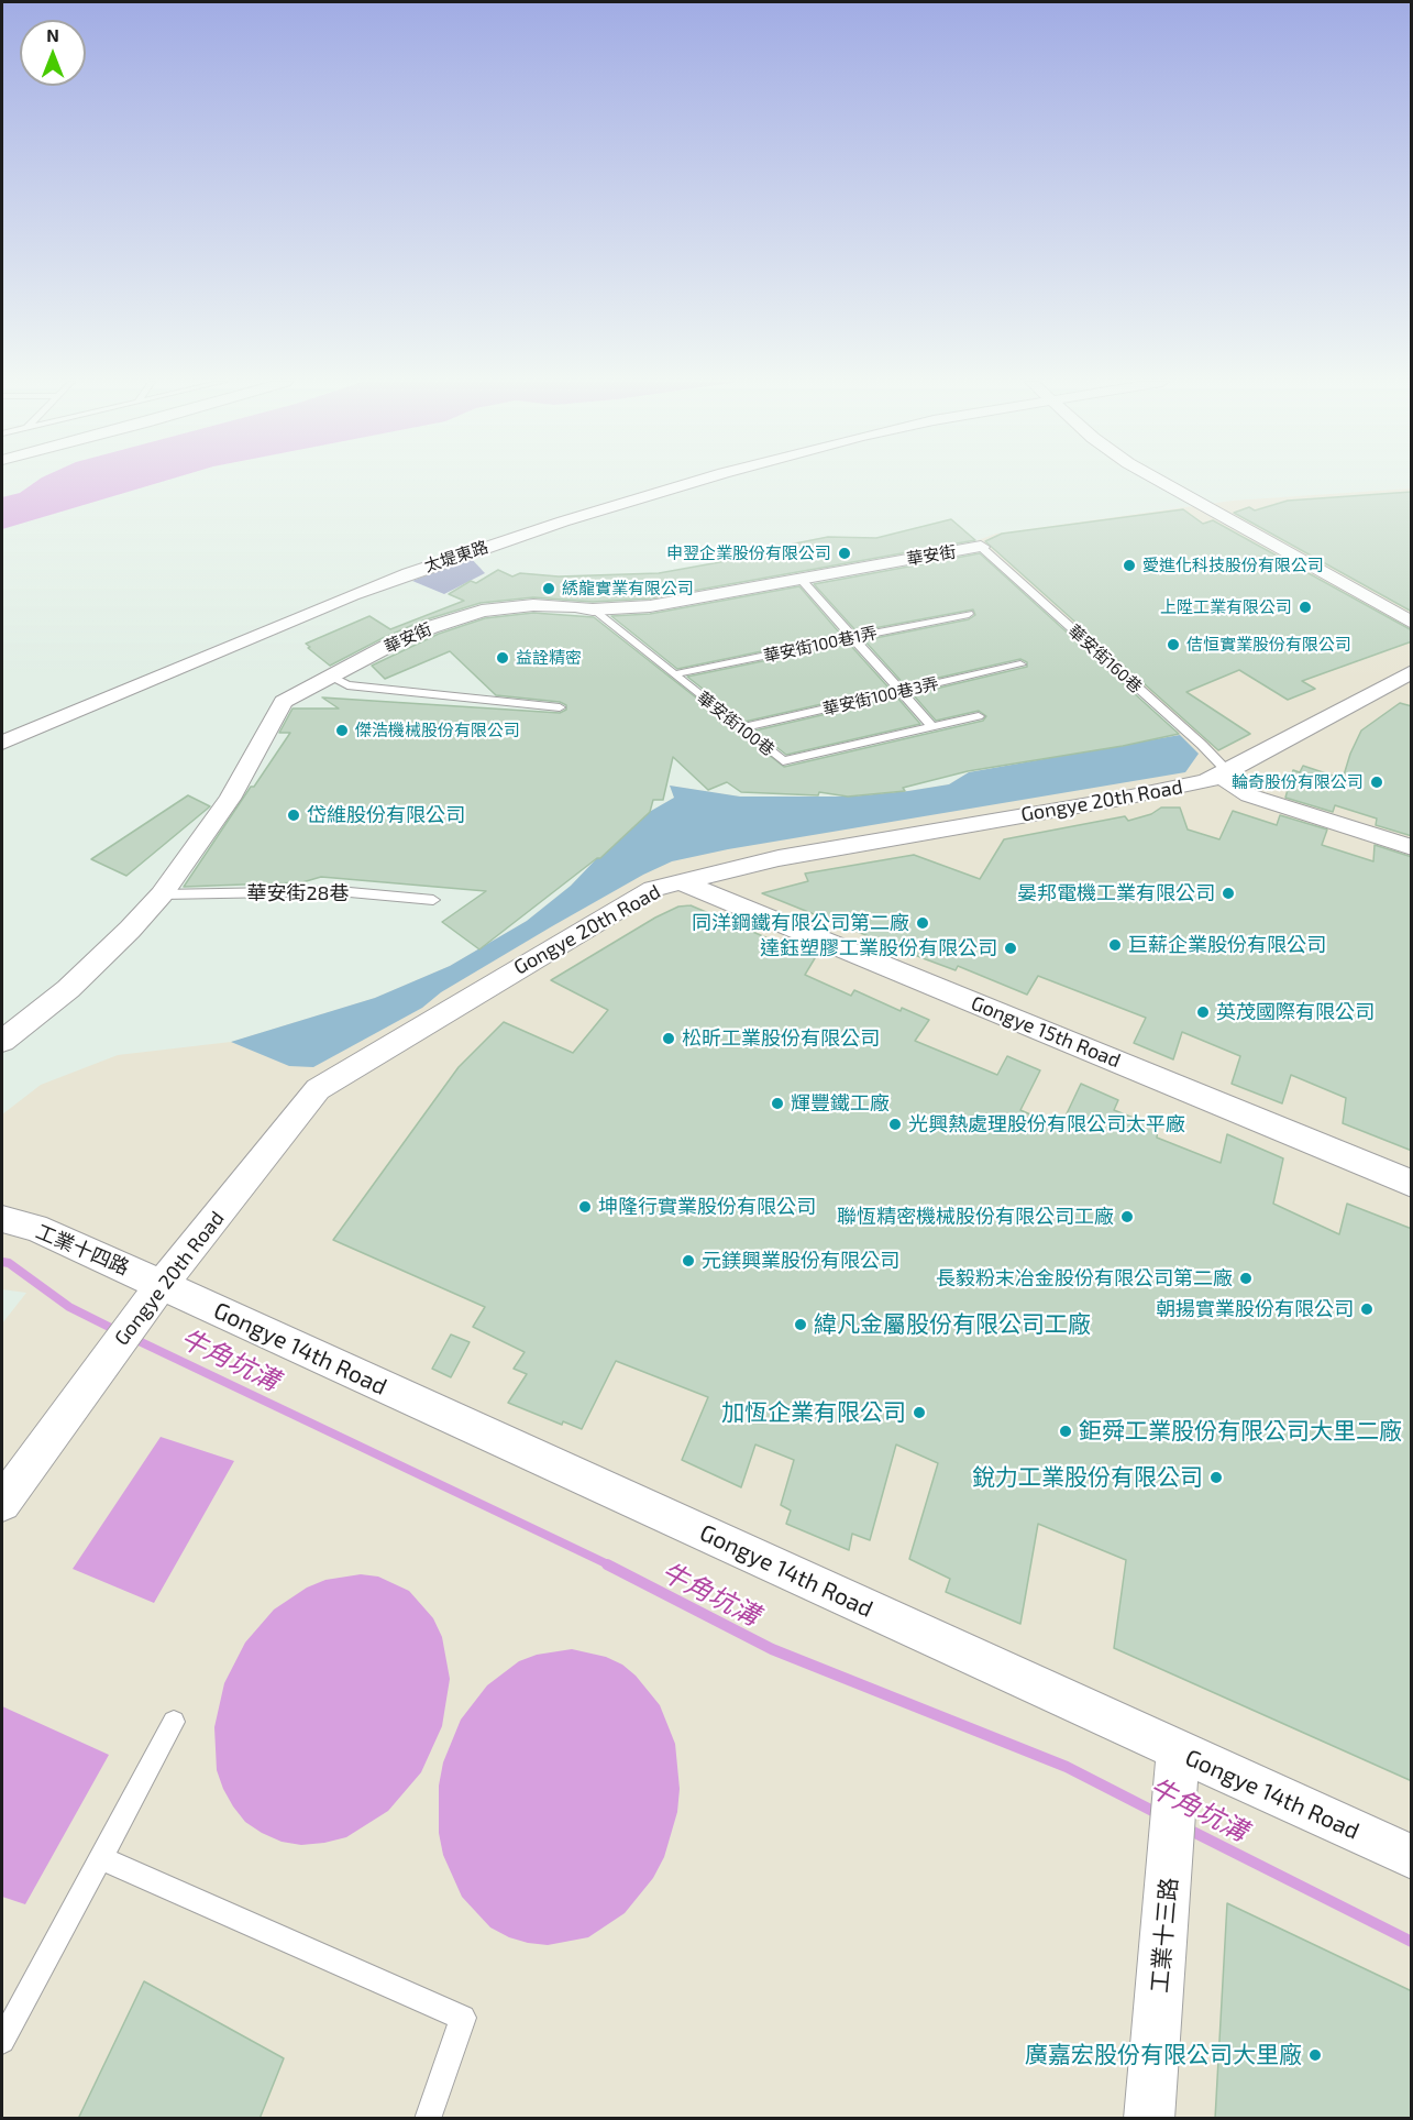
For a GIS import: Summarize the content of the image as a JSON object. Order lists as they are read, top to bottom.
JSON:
{
  "streets": {
    "street": [
      "華安街",
      "太堤東路",
      "Gongye 20th Road",
      "Gongye 15th Road",
      "工業十四路",
      "Gongye 14th Road",
      "工業十三路"
    ],
    "lane": [
      "華安街100巷1弄",
      "華安街160巷",
      "華安街100巷3弄",
      "華安街100巷",
      "華安街28巷"
    ]
  },
  "crossings": [
    ["華安街", "華安街160巷"],
    ["華安街", "華安街100巷"],
    ["華安街", "華安街28巷"],
    ["華安街100巷1弄", "華安街100巷"],
    ["華安街160巷", "Gongye 20th Road"],
    ["華安街100巷3弄", "華安街100巷"],
    ["Gongye 20th Road", "Gongye 15th Road"],
    ["Gongye 20th Road", "工業十四路"],
    ["Gongye 20th Road", "Gongye 14th Road"],
    ["工業十四路", "Gongye 14th Road"],
    ["Gongye 14th Road", "工業十三路"]
  ],
  "water": ["牛角坑溝"],
  "places": [
    "申翌企業股份有限公司",
    "愛進化科技股份有限公司",
    "綉龍實業有限公司",
    "上陞工業有限公司",
    "佶恒實業股份有限公司",
    "益詮精密",
    "傑浩機械股份有限公司",
    "輪奇股份有限公司",
    "岱維股份有限公司",
    "晏邦電機工業有限公司",
    "同洋鋼鐵有限公司第二廠",
    "巨薪企業股份有限公司",
    "達鈺塑膠工業股份有限公司",
    "英茂國際有限公司",
    "松昕工業股份有限公司",
    "輝豐鐵工廠",
    "光興熱處理股份有限公司太平廠",
    "坤隆行實業股份有限公司",
    "聯恆精密機械股份有限公司工廠",
    "元鎂興業股份有限公司",
    "長毅粉末冶金股份有限公司第二廠",
    "朝揚實業股份有限公司",
    "緯凡金屬股份有限公司工廠",
    "加恆企業有限公司",
    "鉅舜工業股份有限公司大里二廠",
    "銳力工業股份有限公司",
    "廣嘉宏股份有限公司大里廠"
  ],
  "north": "top"
}
